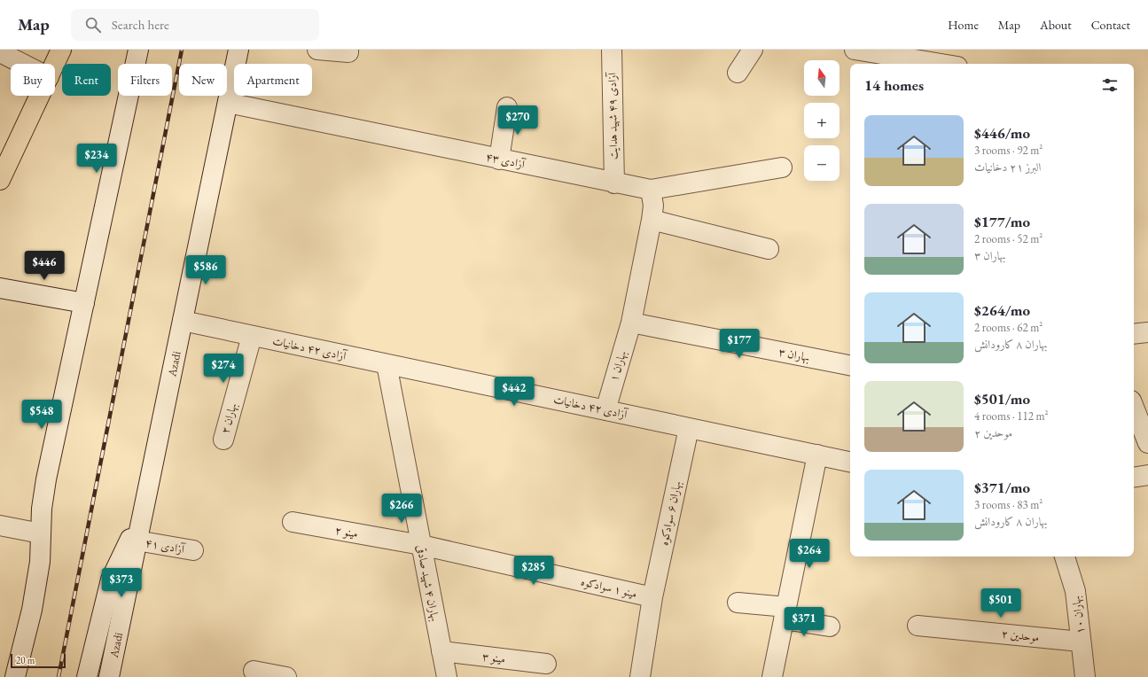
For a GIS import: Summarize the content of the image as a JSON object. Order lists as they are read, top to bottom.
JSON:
{
  "streets": {
    "street": [
      "آزادی ۴۹ شهید هدایت",
      "آزادی ۴۳",
      "آزادی ۴۲ دخانیات",
      "بهاران ۳",
      "Azadi",
      "بهاران ۱",
      "بهاران ۲",
      "بهاران ۶ سوادکوه",
      "مینو ۲",
      "آزادی ۴۱",
      "بهاران ۴ شهید صادقی",
      "مینو ۱ سوادکوه",
      "بهاران ۱۰",
      "موحدین ۲",
      "مینو ۳"
    ]
  },
  "crossings": [
    ["آزادی ۴۹ شهید هدایت", "آزادی ۴۳"],
    ["آزادی ۴۳", "Azadi"],
    ["آزادی ۴۲ دخانیات", "Azadi"],
    ["آزادی ۴۲ دخانیات", "بهاران ۱"],
    ["آزادی ۴۲ دخانیات", "بهاران ۲"],
    ["آزادی ۴۲ دخانیات", "بهاران ۶ سوادکوه"],
    ["آزادی ۴۲ دخانیات", "بهاران ۴ شهید صادقی"],
    ["بهاران ۳", "بهاران ۱"],
    ["Azadi", "آزادی ۴۱"],
    ["بهاران ۶ سوادکوه", "مینو ۱ سوادکوه"],
    ["مینو ۲", "بهاران ۴ شهید صادقی"],
    ["مینو ۲", "مینو ۱ سوادکوه"],
    ["بهاران ۴ شهید صادقی", "مینو ۱ سوادکوه"],
    ["بهاران ۴ شهید صادقی", "مینو ۳"],
    ["بهاران ۱۰", "موحدین ۲"]
  ],
  "scale_bar": "20 m",
  "north": "top",
  "page": {
    "header": "Map",
    "search": "Search here",
    "nav": [
      "Home",
      "Map",
      "About",
      "Contact"
    ],
    "map_buttons": ["+", "−"],
    "chip": [
      "Buy",
      "Rent",
      "Filters",
      "New",
      "Apartment"
    ],
    "heading": "14 homes",
    "price": [
      "$270",
      "$234",
      "$446",
      "$586",
      "$177",
      "$274",
      "$442",
      "$548",
      "$266",
      "$264",
      "$285",
      "$373",
      "$501",
      "$371"
    ],
    "list": [
      {
        "name": "$446/mo",
        "note": "3 rooms · 92 m² · البرز ۲۱ دخانیات"
      },
      {
        "name": "$177/mo",
        "note": "2 rooms · 52 m² · بهاران ۳"
      },
      {
        "name": "$264/mo",
        "note": "2 rooms · 62 m² · بهاران ۸ کارودانش"
      },
      {
        "name": "$501/mo",
        "note": "4 rooms · 112 m² · موحدین ۲"
      },
      {
        "name": "$371/mo",
        "note": "3 rooms · 83 m² · بهاران ۸ کارودانش"
      }
    ],
    "scale": "20 m"
  }
}
